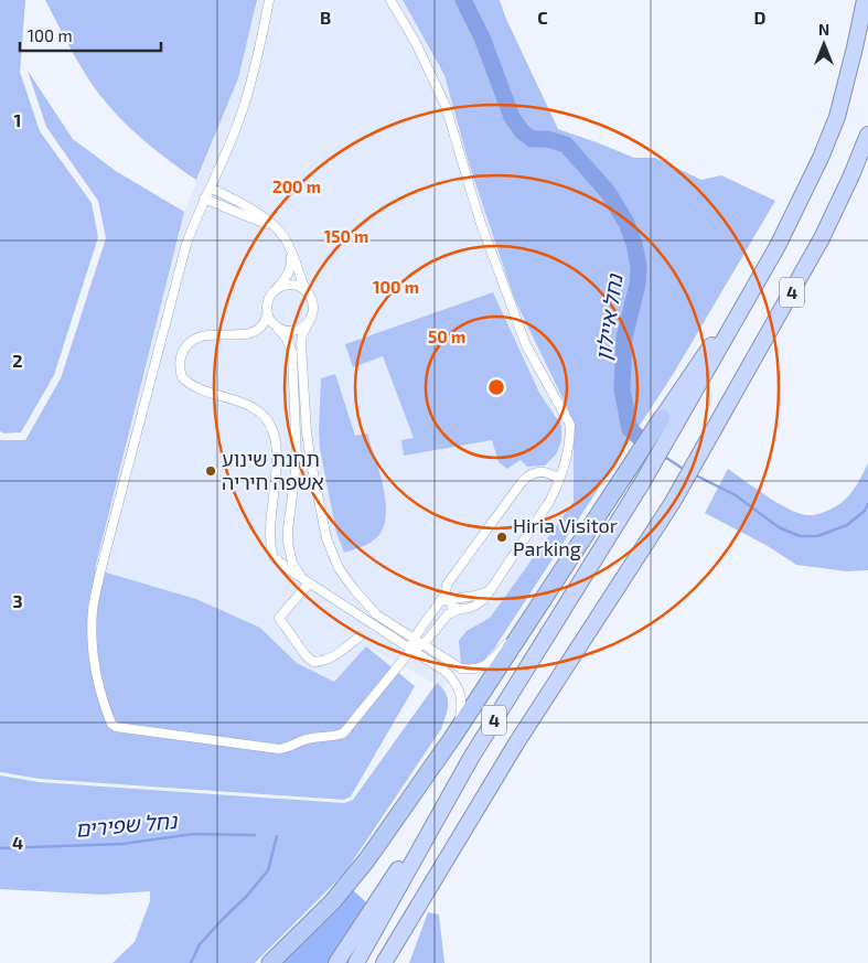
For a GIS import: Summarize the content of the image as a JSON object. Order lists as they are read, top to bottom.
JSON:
{
  "streets": {
    "highway": ["4"]
  },
  "water": ["נחל איילון", "נחל שפירים"],
  "places": ["תחנת שינוע אשפה חיריה", "Hiria Visitor Parking"],
  "scale_bar": "100 m",
  "north": "top",
  "grid": {
    "columns": ["B", "C", "D"],
    "rows": [
      "1",
      "2",
      "3",
      "4"
    ]
  },
  "rings": [
    "200 m",
    "150 m",
    "100 m",
    "50 m"
  ]
}
